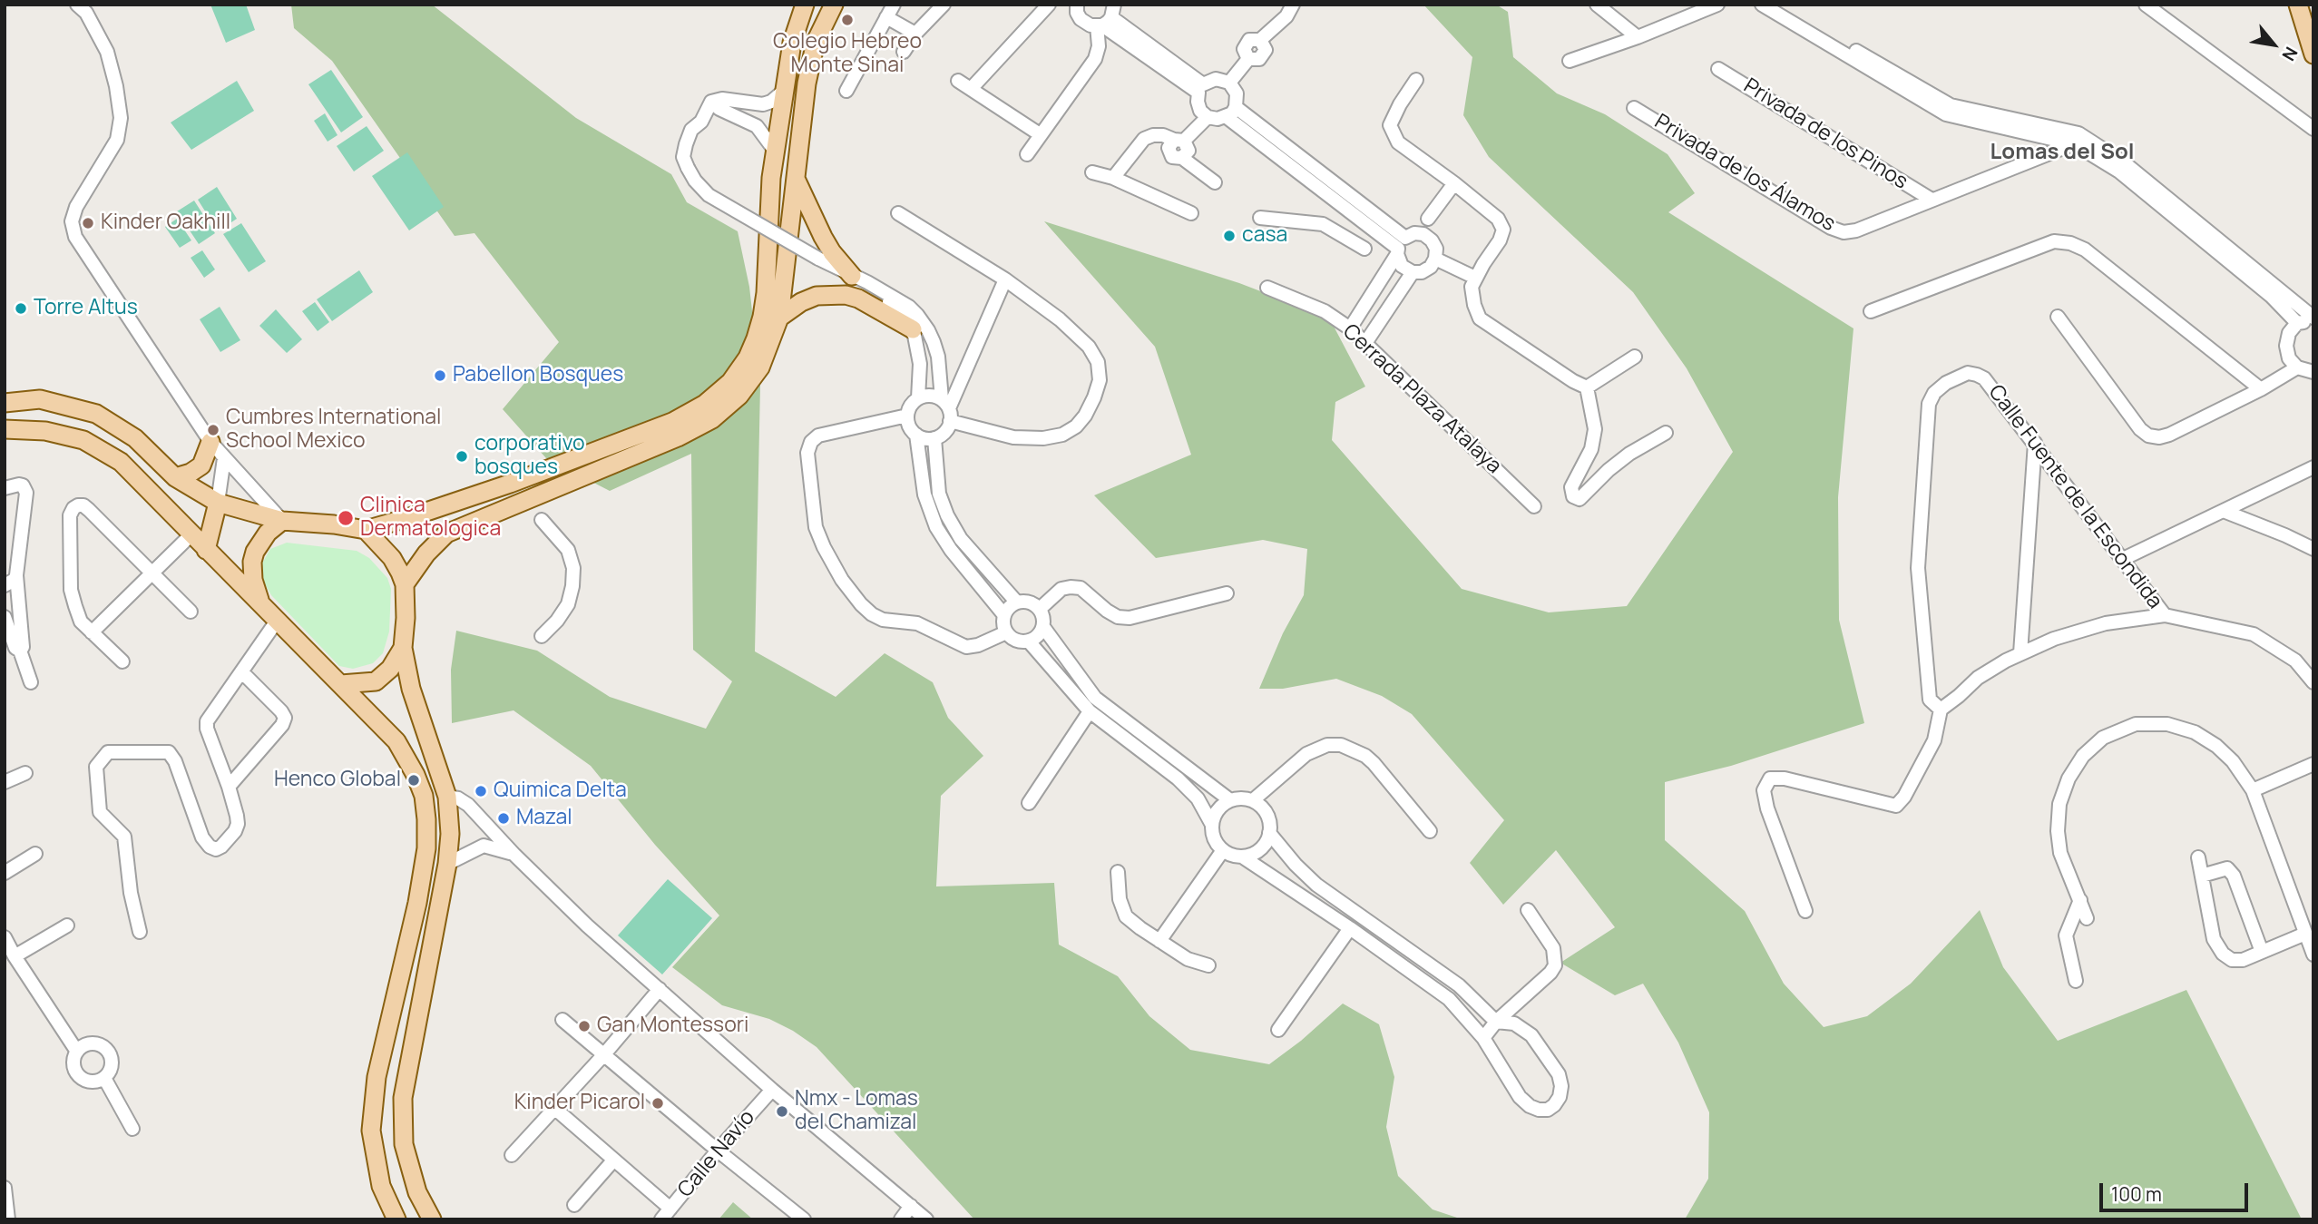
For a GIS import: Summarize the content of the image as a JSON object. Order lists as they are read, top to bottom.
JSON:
{
  "streets": {
    "street": [
      "Privada de los Pinos",
      "Privada de los Álamos",
      "Cerrada Plaza Atalaya",
      "Calle Fuente de la Escondida",
      "Calle Navío"
    ]
  },
  "crossings": [
    ["Privada de los Pinos", "Privada de los Álamos"]
  ],
  "districts": ["Lomas del Sol"],
  "places": [
    "Colegio Hebreo Monte Sinai",
    "Kinder Oakhill",
    "casa",
    "Torre Altus",
    "Pabellon Bosques",
    "Cumbres International School Mexico",
    "corporativo bosques",
    "Clinica Dermatologica",
    "Henco Global",
    "Quimica Delta",
    "Mazal",
    "Gan Montessori",
    "Kinder Picarol",
    "Nmx - Lomas del Chamizal"
  ],
  "scale_bar": "100 m",
  "north": "bottom right"
}
